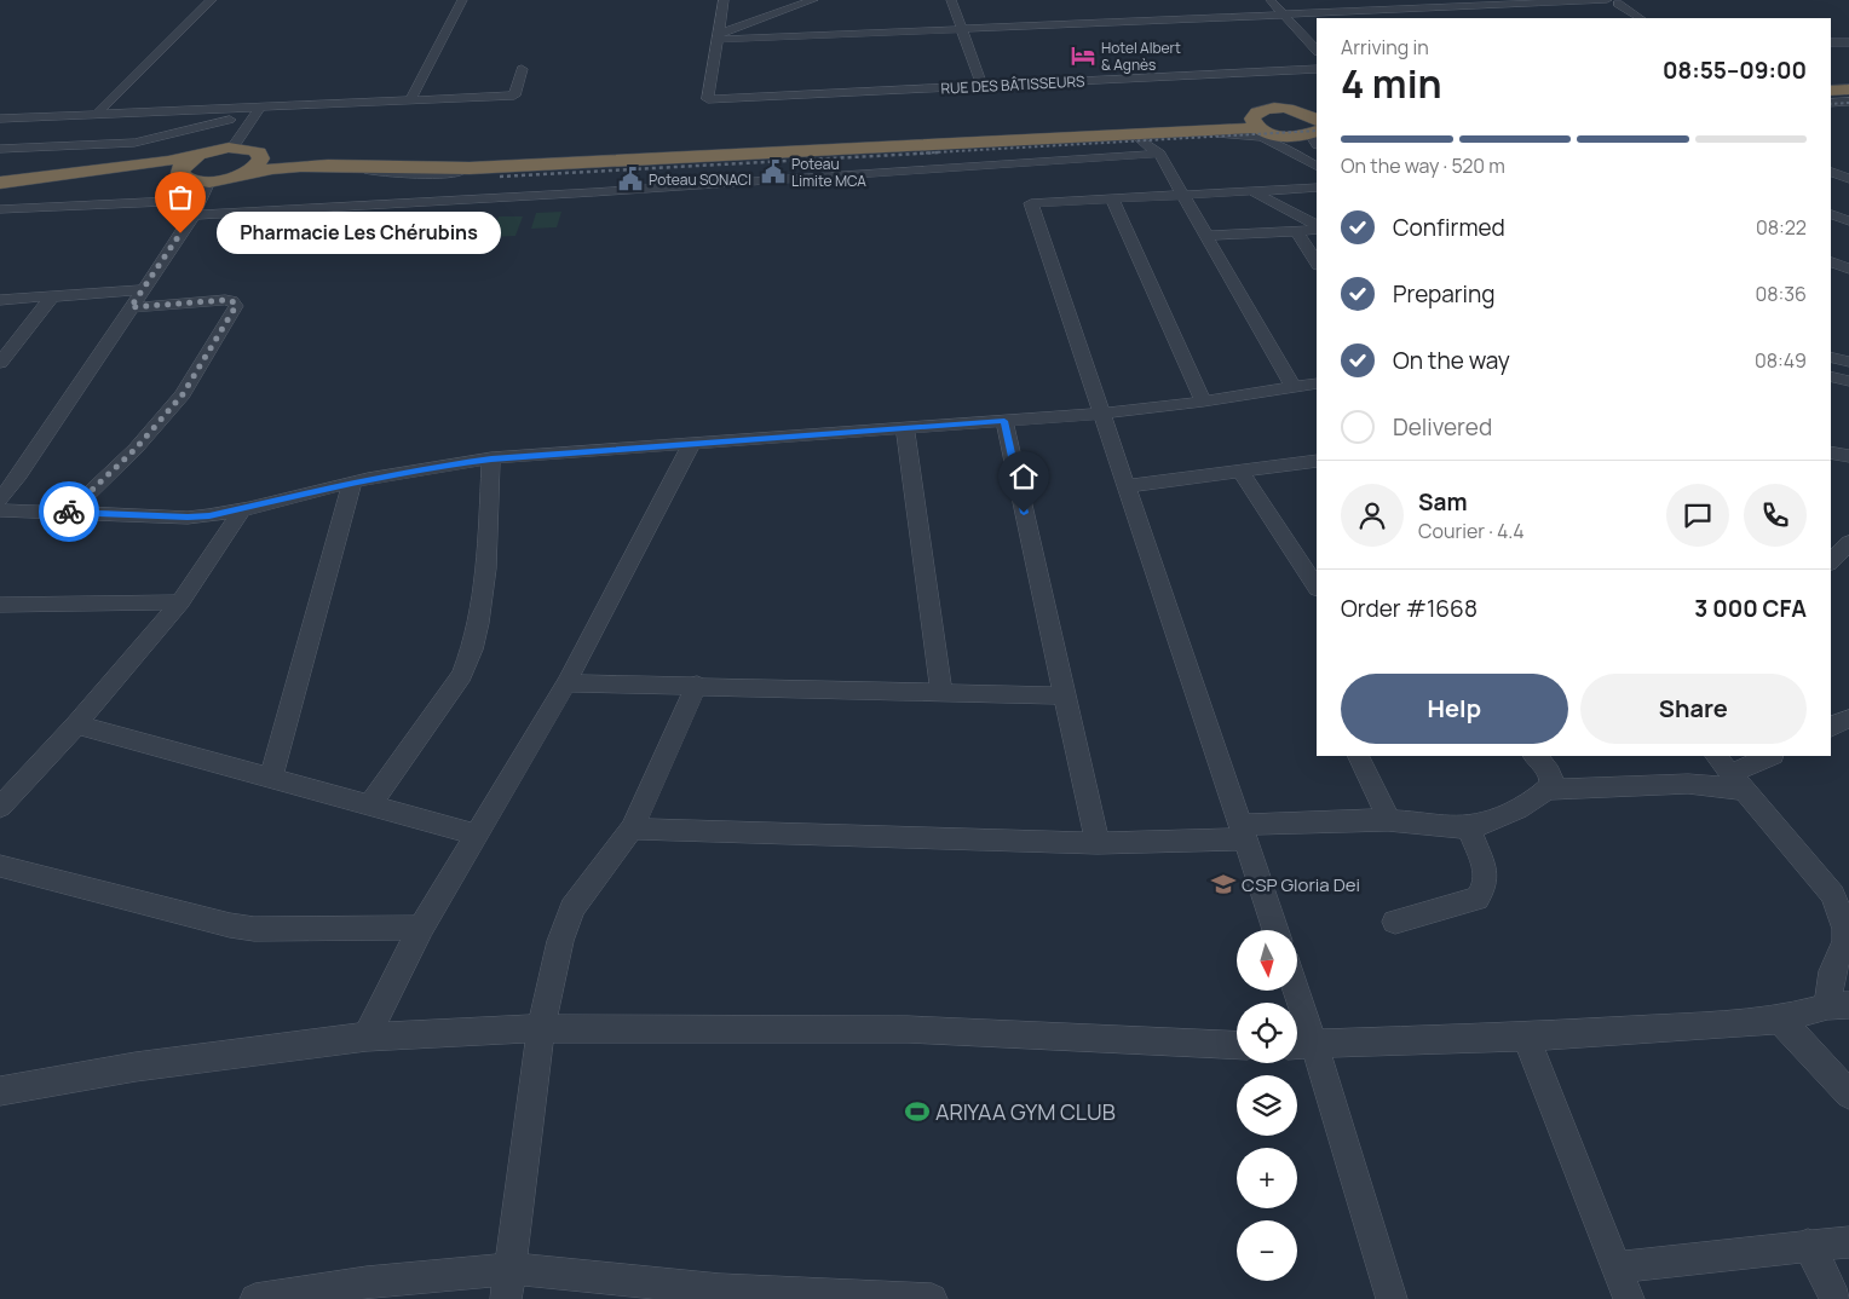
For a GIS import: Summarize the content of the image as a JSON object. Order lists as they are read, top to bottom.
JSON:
{
  "streets": {
    "street": ["RUE DES BÂTISSEURS"]
  },
  "places": {
    "hotel": ["Hotel Albert & Agnès"],
    "public building": ["Poteau Limite MCA", "Poteau SONACI"],
    "other": ["Pharmacie Les Chérubins"],
    "school or university": ["CSP Gloria Dei"],
    "sports": ["ARIYAA GYM CLUB"]
  },
  "north": "bottom",
  "page": {
    "heading": ["4 min", "Arriving in", "08:55–09:00"],
    "panel": [
      "Sam",
      "Courier · 4.4",
      "Order #1668",
      "3 000 CFA"
    ],
    "bar": "On the way · 520 m",
    "list": [
      ["Confirmed", "08:22"],
      ["Preparing", "08:36"],
      ["On the way", "08:49"],
      "Delivered"
    ],
    "bubble": "Pharmacie Les Chérubins",
    "buttons": ["Help", "Share"],
    "map_buttons": ["+", "−"]
  }
}
